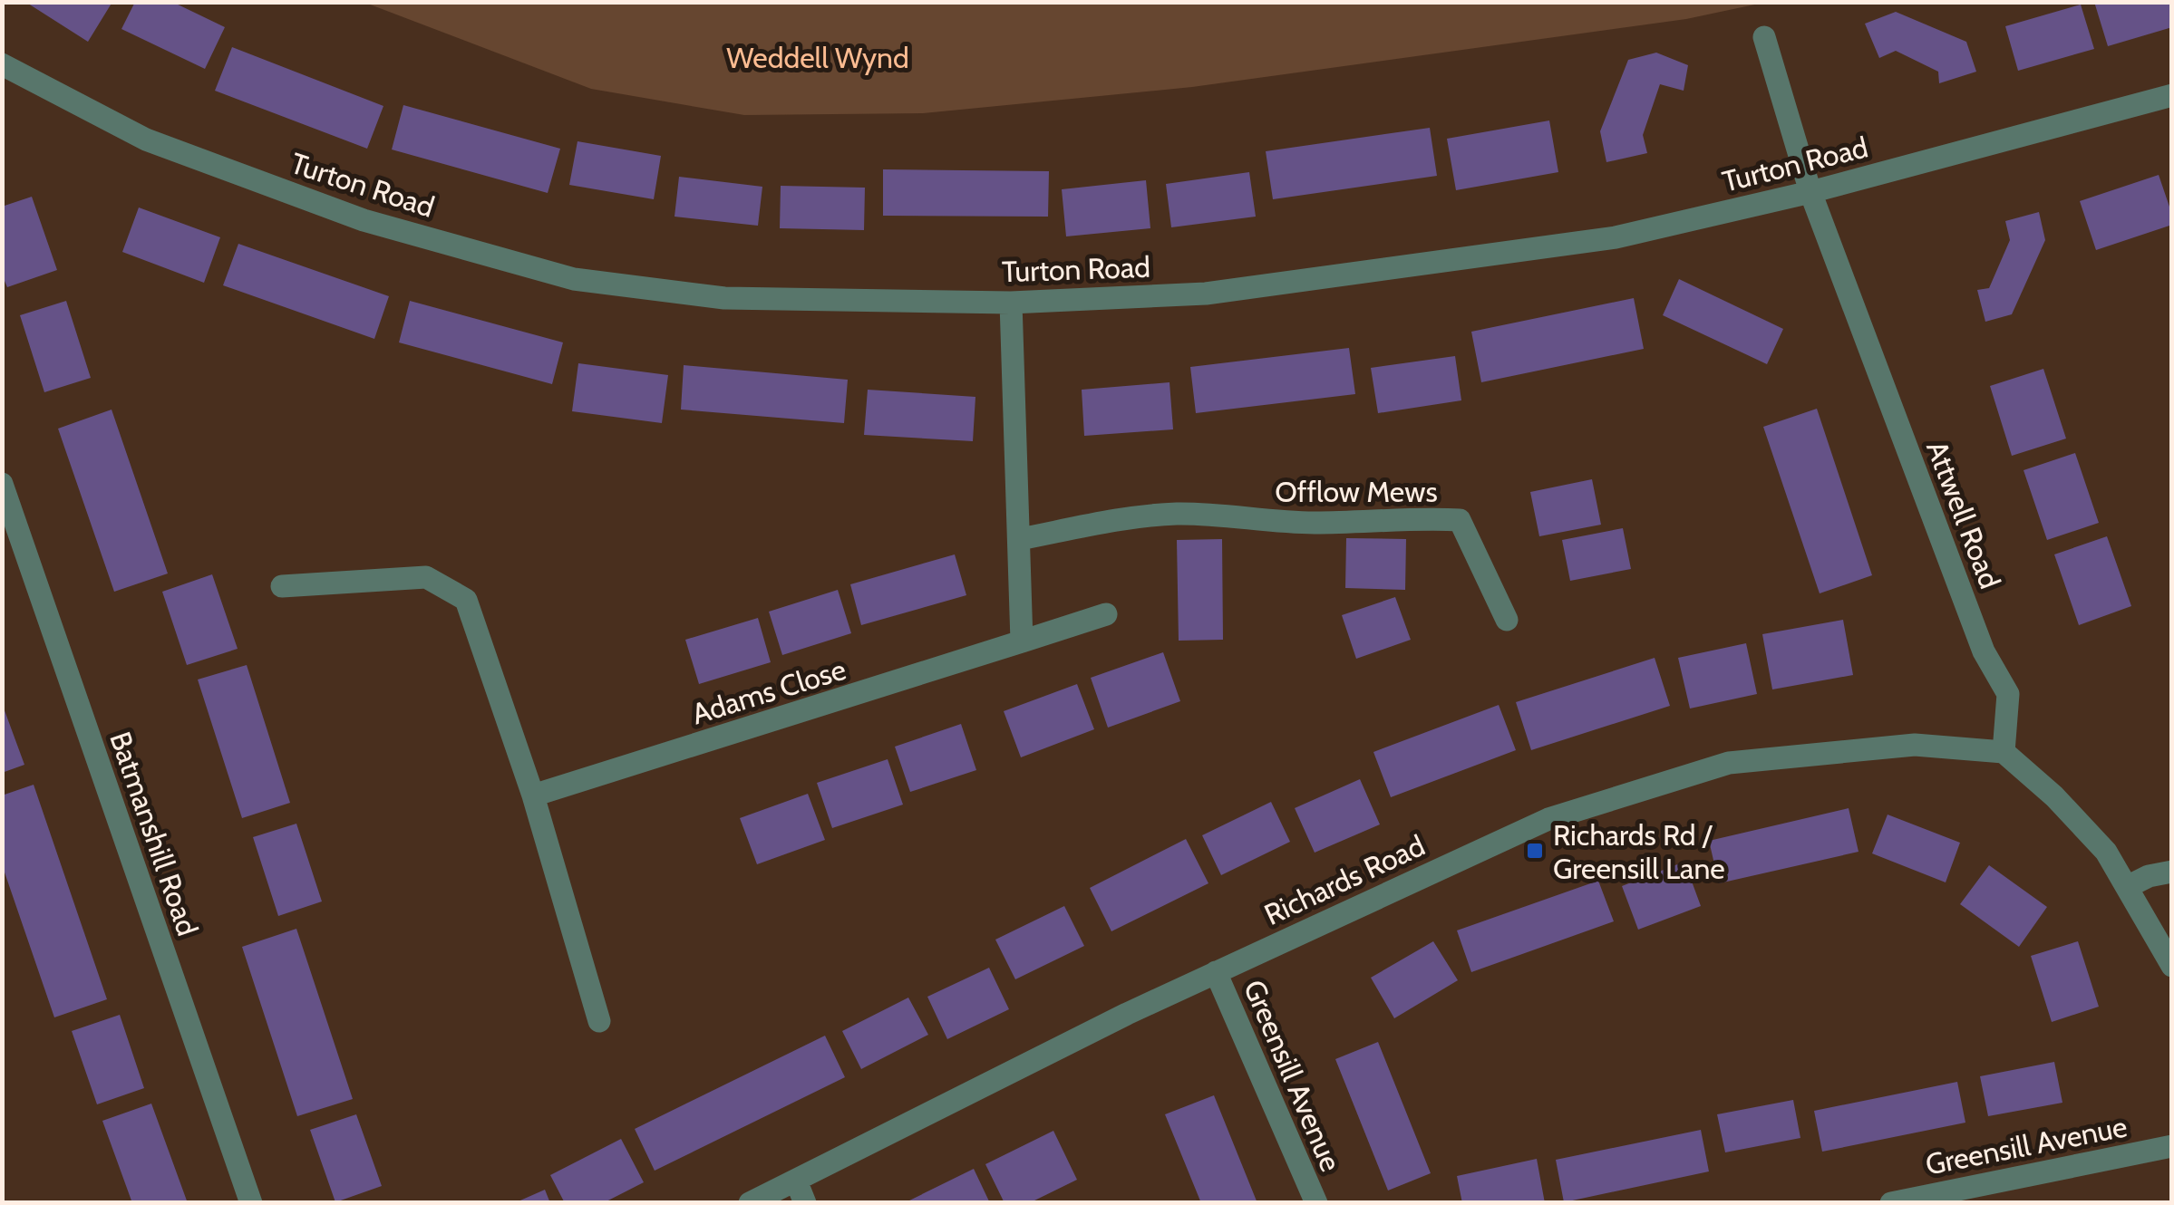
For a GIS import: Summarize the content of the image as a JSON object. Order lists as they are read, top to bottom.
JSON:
{
  "streets": {
    "street": [
      "Turton Road",
      "Offlow Mews",
      "Attwell Road",
      "Adams Close",
      "Batmanshill Road",
      "Richards Road",
      "Greensill Avenue"
    ]
  },
  "crossings": [
    ["Turton Road", "Attwell Road"],
    ["Attwell Road", "Richards Road"],
    ["Richards Road", "Greensill Avenue"]
  ],
  "parks": ["Weddell Wynd"],
  "places": {
    "transit": ["Richards Rd / Greensill Lane"]
  }
}
